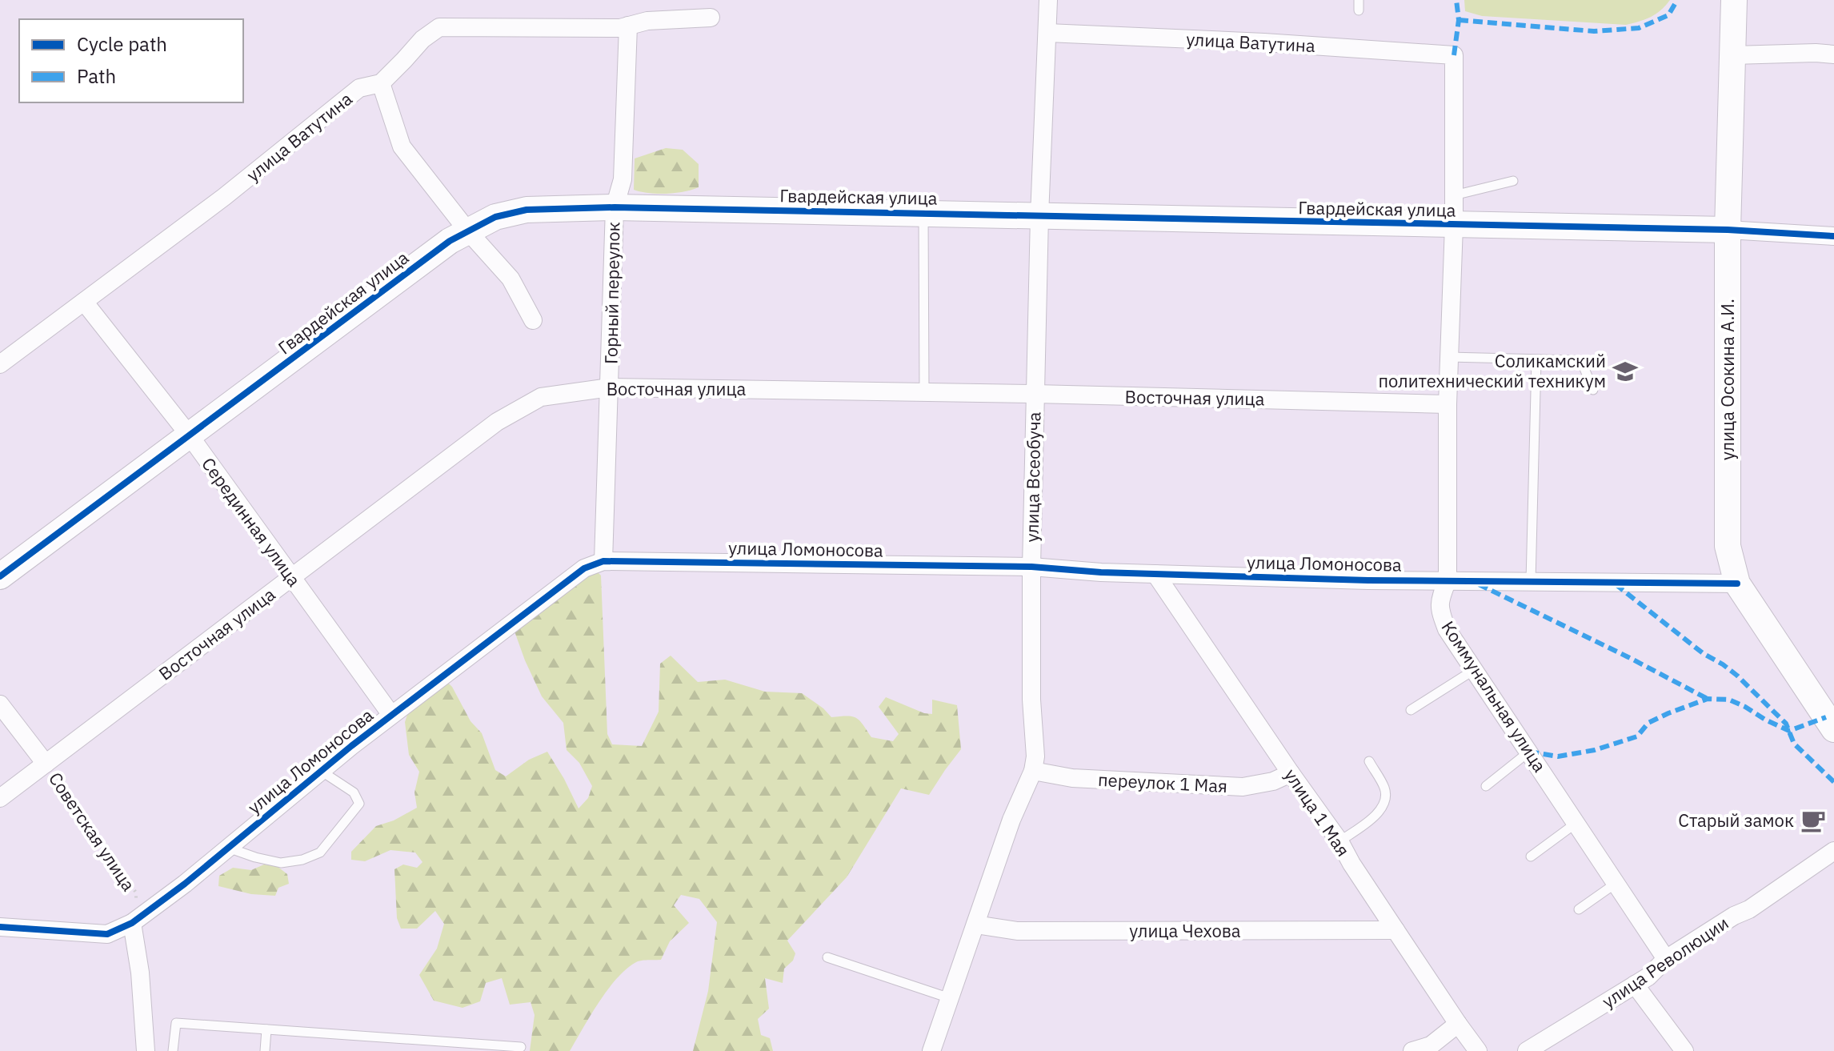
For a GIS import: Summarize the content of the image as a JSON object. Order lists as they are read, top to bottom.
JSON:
{
  "streets": {
    "street": [
      "улица Ватутина",
      "Гвардейская улица",
      "Горный переулок",
      "улица Осокина А.И.",
      "Восточная улица",
      "улица Всеобуча",
      "Серединная улица",
      "улица Ломоносова",
      "Коммунальная улица",
      "переулок 1 Мая",
      "улица 1 Мая",
      "Советская улица",
      "улица Чехова",
      "улица Революции"
    ]
  },
  "crossings": [
    ["улица Ватутина", "Горный переулок"],
    ["улица Ватутина", "улица Всеобуча"],
    ["улица Ватутина", "Серединная улица"],
    ["улица Ватутина", "Коммунальная улица"],
    ["Гвардейская улица", "Горный переулок"],
    ["Гвардейская улица", "улица Осокина А.И."],
    ["Гвардейская улица", "улица Всеобуча"],
    ["Гвардейская улица", "Серединная улица"],
    ["Гвардейская улица", "Коммунальная улица"],
    ["Горный переулок", "Восточная улица"],
    ["Горный переулок", "улица Ломоносова"],
    ["улица Осокина А.И.", "улица Ломоносова"],
    ["Восточная улица", "улица Всеобуча"],
    ["Восточная улица", "Серединная улица"],
    ["Восточная улица", "Коммунальная улица"],
    ["Восточная улица", "Советская улица"],
    ["улица Всеобуча", "улица Ломоносова"],
    ["улица Всеобуча", "переулок 1 Мая"],
    ["улица Всеобуча", "улица Чехова"],
    ["Серединная улица", "улица Ломоносова"],
    ["улица Ломоносова", "Коммунальная улица"],
    ["улица Ломоносова", "улица 1 Мая"],
    ["улица Ломоносова", "Советская улица"],
    ["Коммунальная улица", "улица Революции"],
    ["переулок 1 Мая", "улица 1 Мая"],
    ["улица 1 Мая", "улица Чехова"]
  ],
  "places": {
    "school or university": ["Соликамский политехнический техникум"],
    "cafe": ["Старый замок"]
  },
  "legend": ["Cycle path", "Path"]
}
